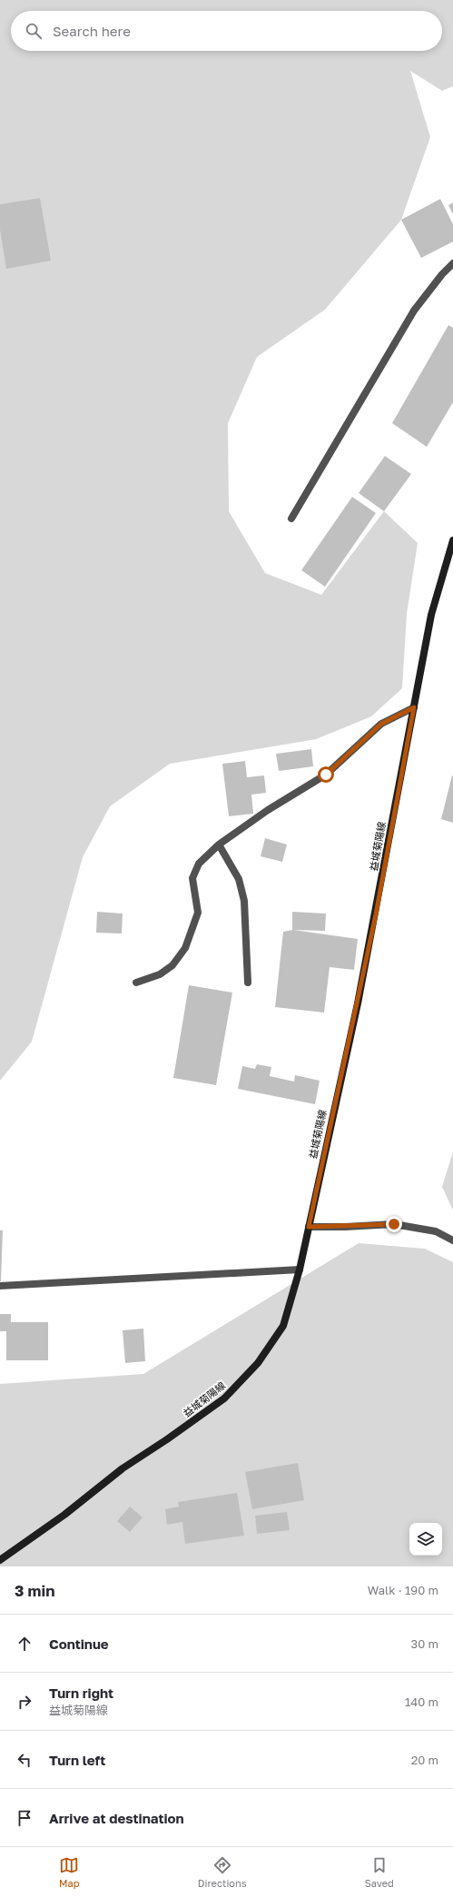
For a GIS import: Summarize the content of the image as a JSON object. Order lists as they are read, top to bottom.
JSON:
{
  "streets": {
    "main road": ["益城菊陽線"]
  },
  "page": {
    "search": "Search here",
    "heading": ["3 min", "Walk · 190 m"],
    "list": [
      ["Continue", "30 m"],
      ["Turn right", "益城菊陽線", "140 m"],
      ["Turn left", "20 m"],
      "Arrive at destination"
    ],
    "nav": ["Map", "Directions", "Saved"]
  }
}
